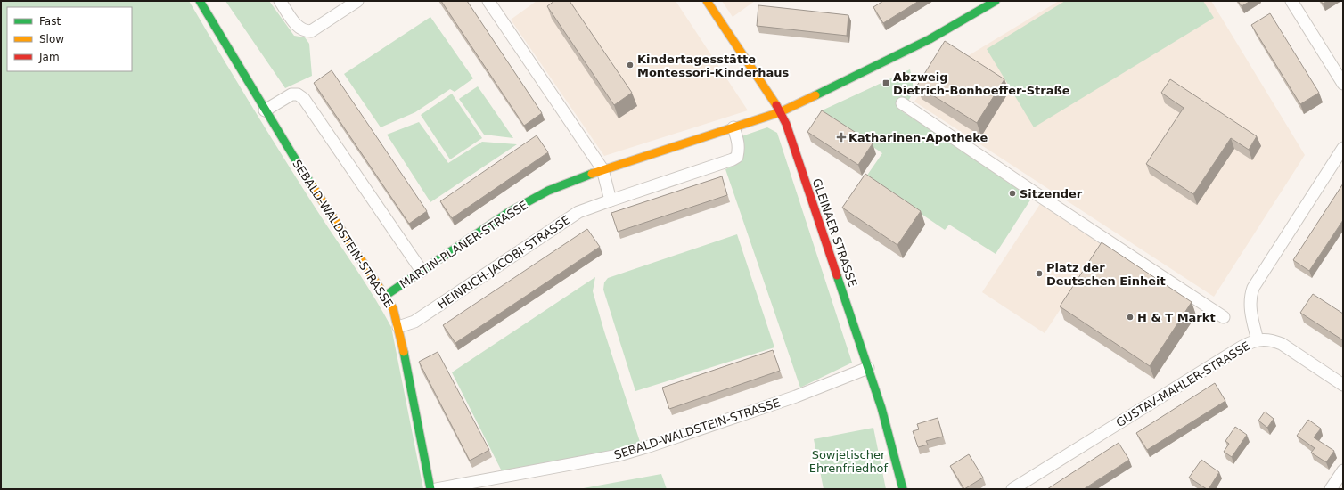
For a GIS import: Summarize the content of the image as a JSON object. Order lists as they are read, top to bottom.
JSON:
{
  "streets": {
    "street": [
      "GLEINAER STRASSE",
      "SEBALD-WALDSTEIN-STRASSE",
      "MARTIN-PLANER-STRASSE",
      "HEINRICH-JACOBI-STRASSE",
      "GUSTAV-MAHLER-STRASSE"
    ]
  },
  "crossings": [
    ["GLEINAER STRASSE", "SEBALD-WALDSTEIN-STRASSE"],
    ["GLEINAER STRASSE", "MARTIN-PLANER-STRASSE"],
    ["SEBALD-WALDSTEIN-STRASSE", "MARTIN-PLANER-STRASSE"],
    ["SEBALD-WALDSTEIN-STRASSE", "HEINRICH-JACOBI-STRASSE"],
    ["MARTIN-PLANER-STRASSE", "HEINRICH-JACOBI-STRASSE"]
  ],
  "parks": ["Sowjetischer Ehrenfriedhof"],
  "places": {
    "other": [
      "Kindertagesstätte Montessori-Kinderhaus",
      "Sitzender",
      "Platz der Deutschen Einheit",
      "H & T Markt"
    ],
    "transit": ["Abzweig Dietrich-Bonhoeffer-Straße"],
    "health": ["Katharinen-Apotheke"]
  },
  "legend": ["Fast", "Slow", "Jam"]
}
